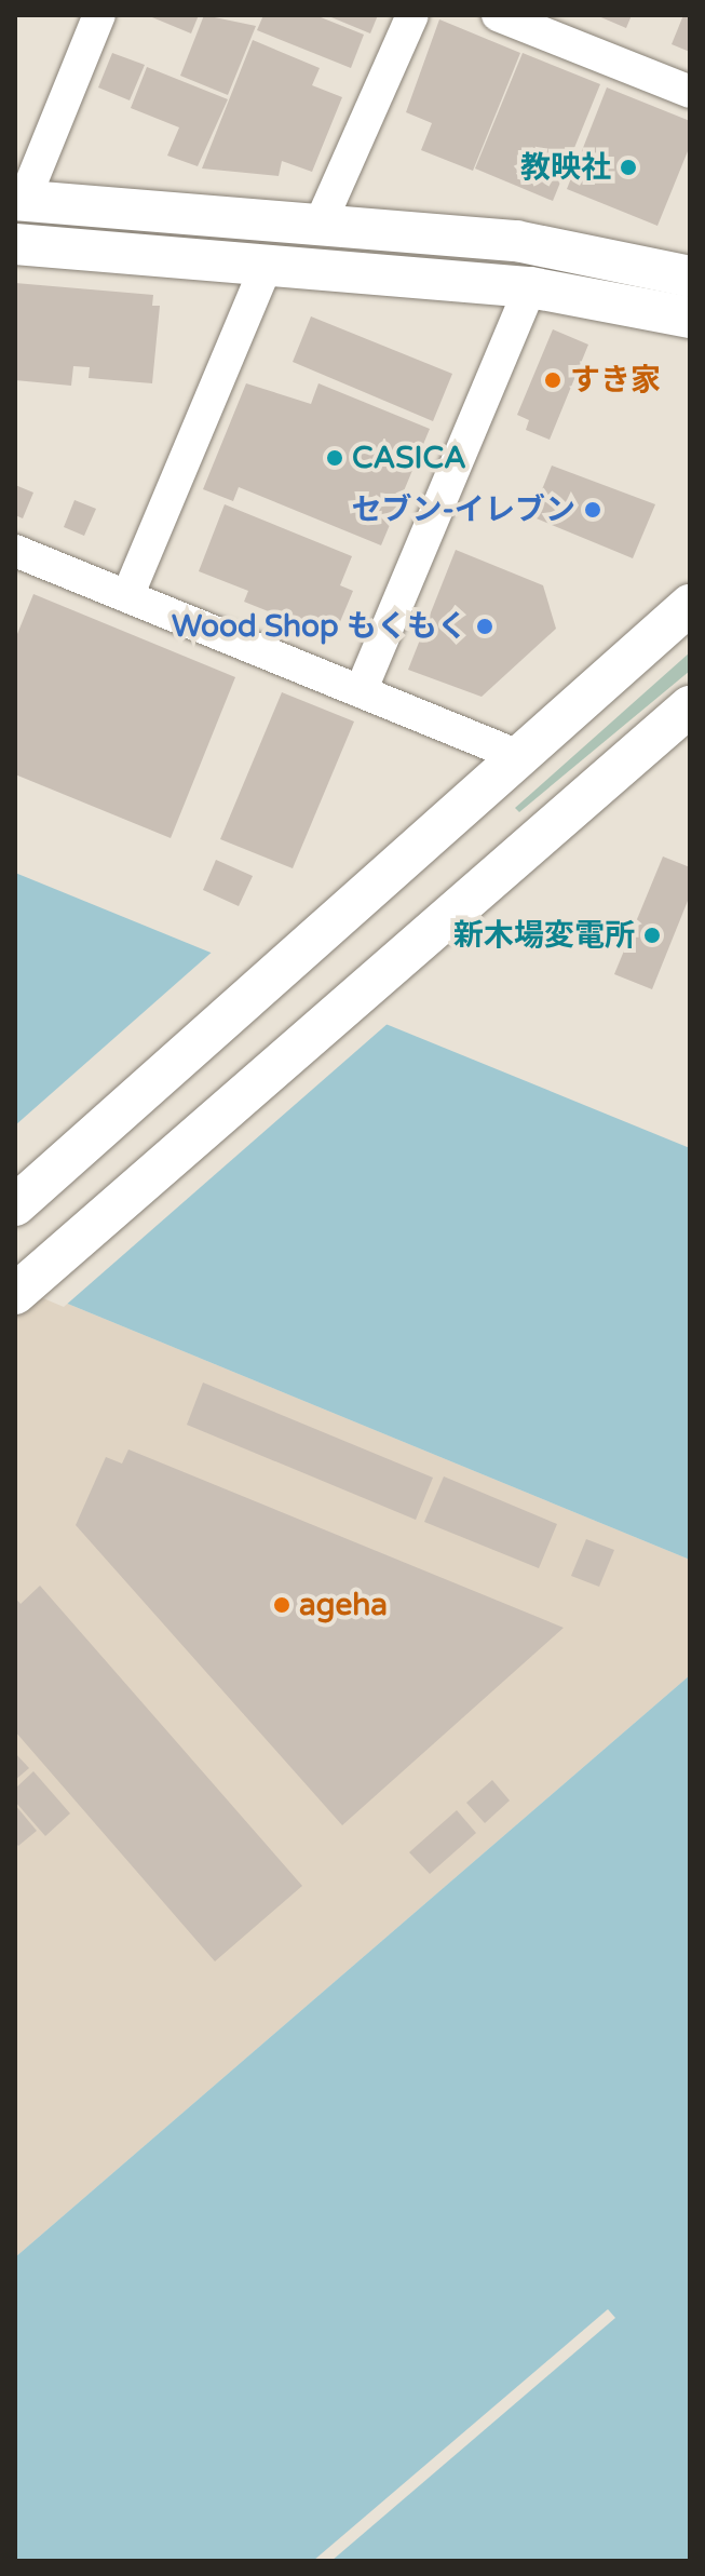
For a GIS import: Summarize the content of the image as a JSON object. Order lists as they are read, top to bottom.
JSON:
{
  "places": [
    "教映社",
    "すき家",
    "CASICA",
    "セブン-イレブン",
    "Wood Shop もくもく",
    "新木場変電所",
    "ageha"
  ]
}
